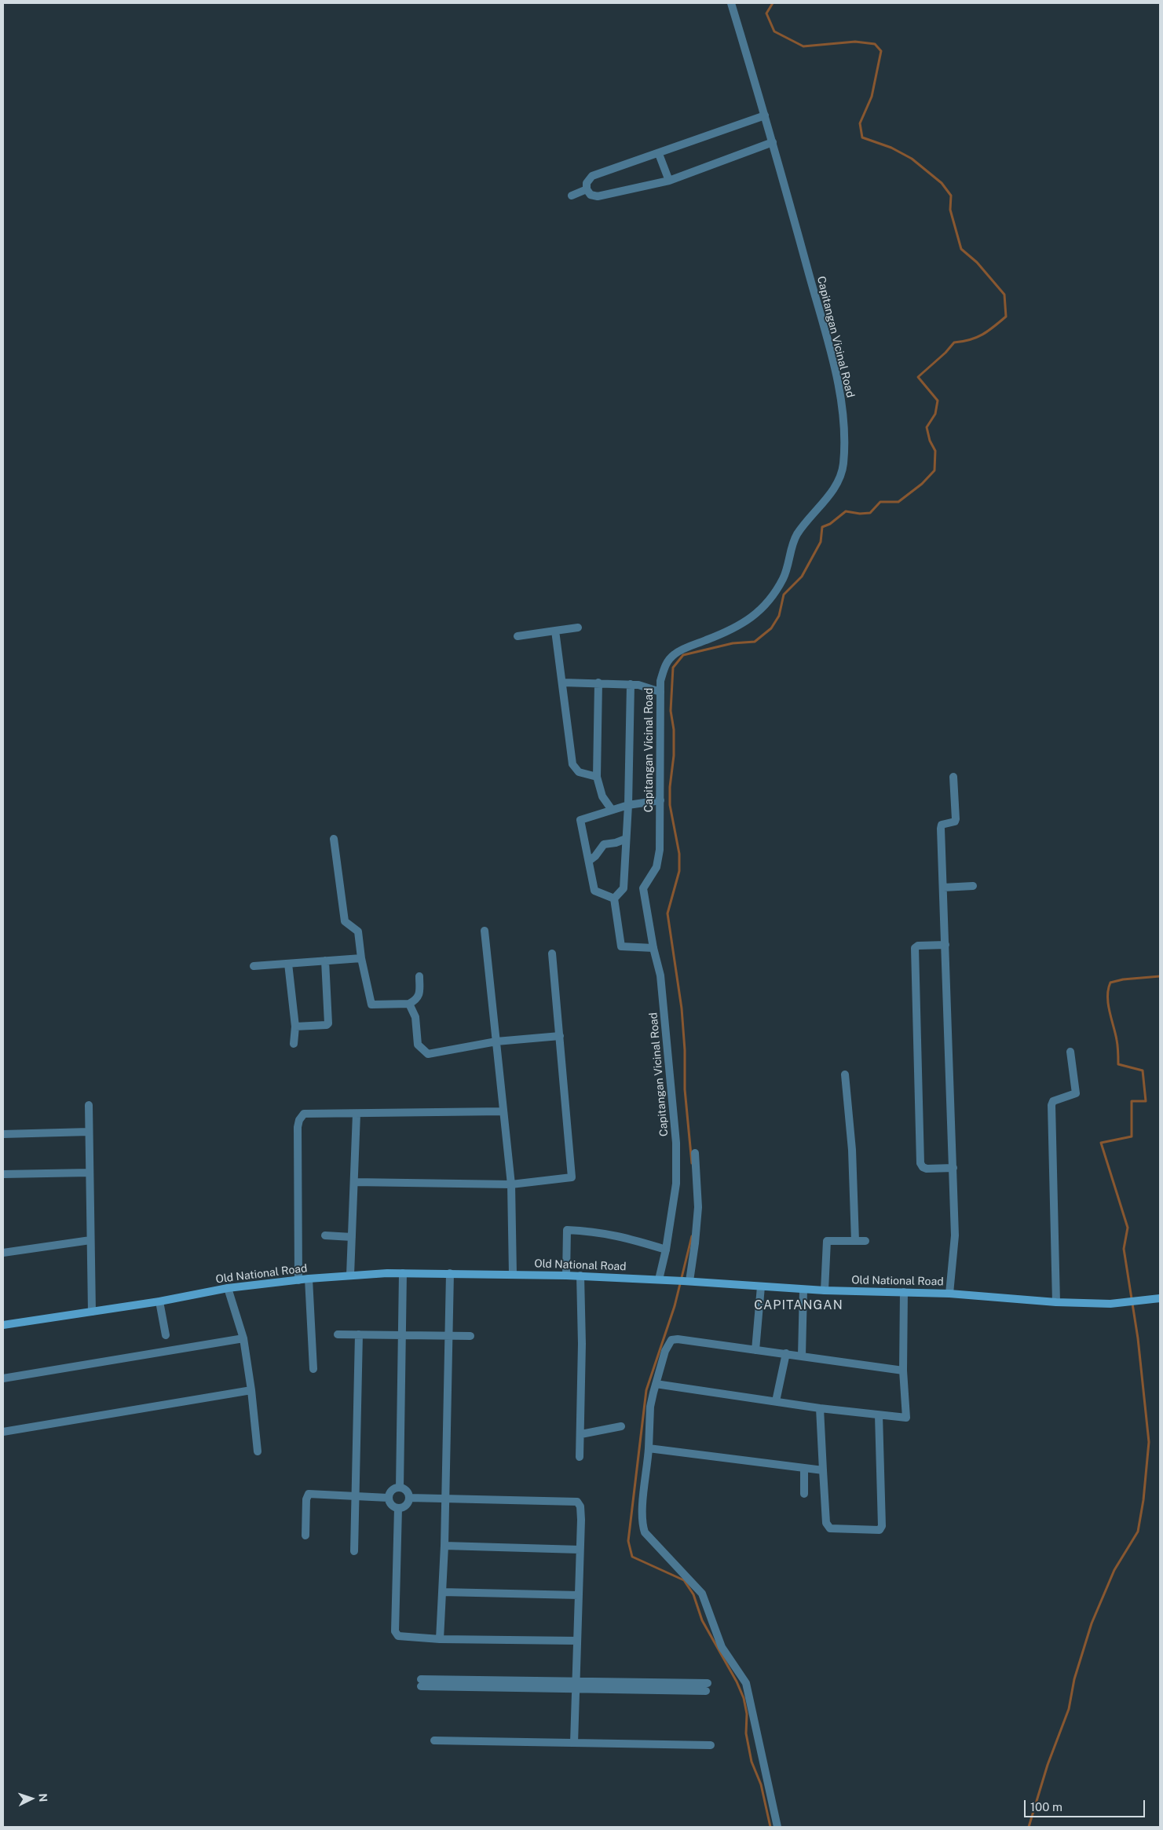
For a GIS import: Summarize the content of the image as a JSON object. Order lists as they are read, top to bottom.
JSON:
{
  "streets": {
    "main road": ["Old National Road"],
    "street": ["Capitangan Vicinal Road"]
  },
  "crossings": [
    ["Capitangan Vicinal Road", "Old National Road"]
  ],
  "districts": ["CAPITANGAN"],
  "scale_bar": "100 m",
  "north": "right"
}
